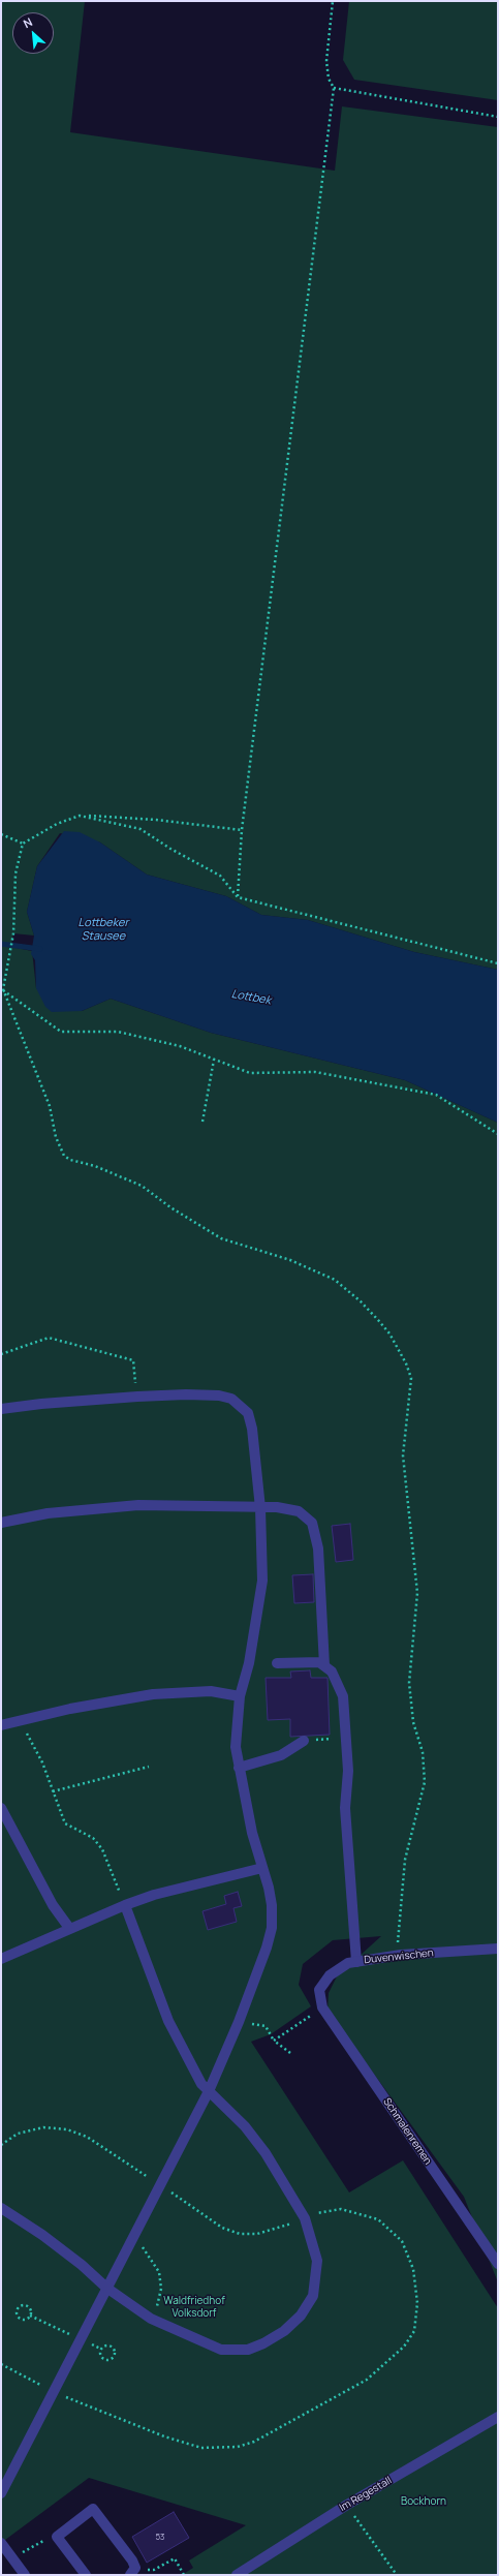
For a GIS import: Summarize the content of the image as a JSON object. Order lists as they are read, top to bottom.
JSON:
{
  "streets": {
    "street": ["Duvenwischen", "Schmalenremen", "Im Regestall"]
  },
  "crossings": [
    ["Duvenwischen", "Schmalenremen"]
  ],
  "water": ["Lottbeker Stausee", "Lottbek"],
  "parks": ["Waldfriedhof Volksdorf", "Bockhorn"],
  "house_numbers": ["53"],
  "north": "top left"
}
